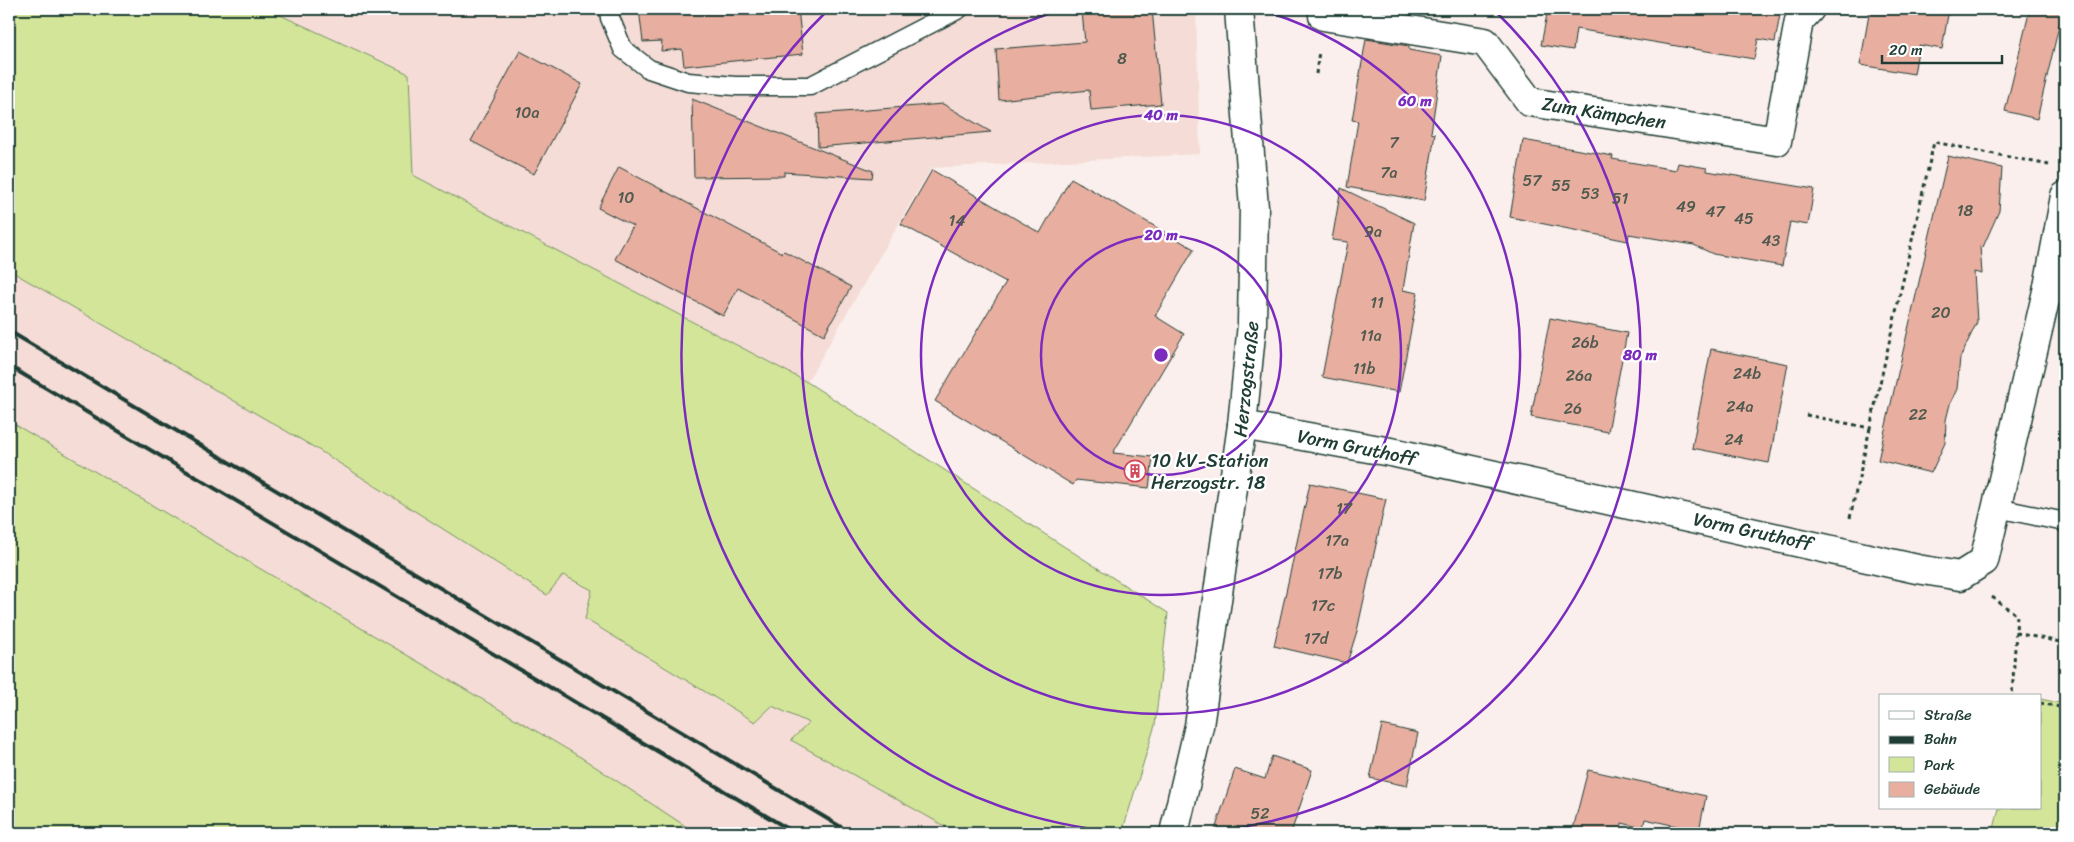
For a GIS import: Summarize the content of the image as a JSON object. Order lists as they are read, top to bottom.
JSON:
{
  "streets": {
    "street": ["Zum Kämpchen", "Herzogstraße", "Vorm Gruthoff"]
  },
  "crossings": [
    ["Herzogstraße", "Vorm Gruthoff"]
  ],
  "places": {
    "building": ["10 kV-Station Herzogstr. 18"]
  },
  "house_numbers": [
    "8",
    "10a",
    "7",
    "7a",
    "57",
    "55",
    "53",
    "10",
    "51",
    "49",
    "18",
    "47",
    "45",
    "14",
    "9a",
    "43",
    "11",
    "20",
    "11a",
    "26b",
    "11b",
    "24b",
    "26a",
    "24a",
    "26",
    "22",
    "24",
    "17",
    "17a",
    "17b",
    "17c",
    "17d",
    "52"
  ],
  "legend": [
    "Straße",
    "Bahn",
    "Park",
    "Gebäude"
  ],
  "scale_bar": "20 m",
  "rings": [
    "60 m",
    "40 m",
    "20 m",
    "80 m"
  ]
}
